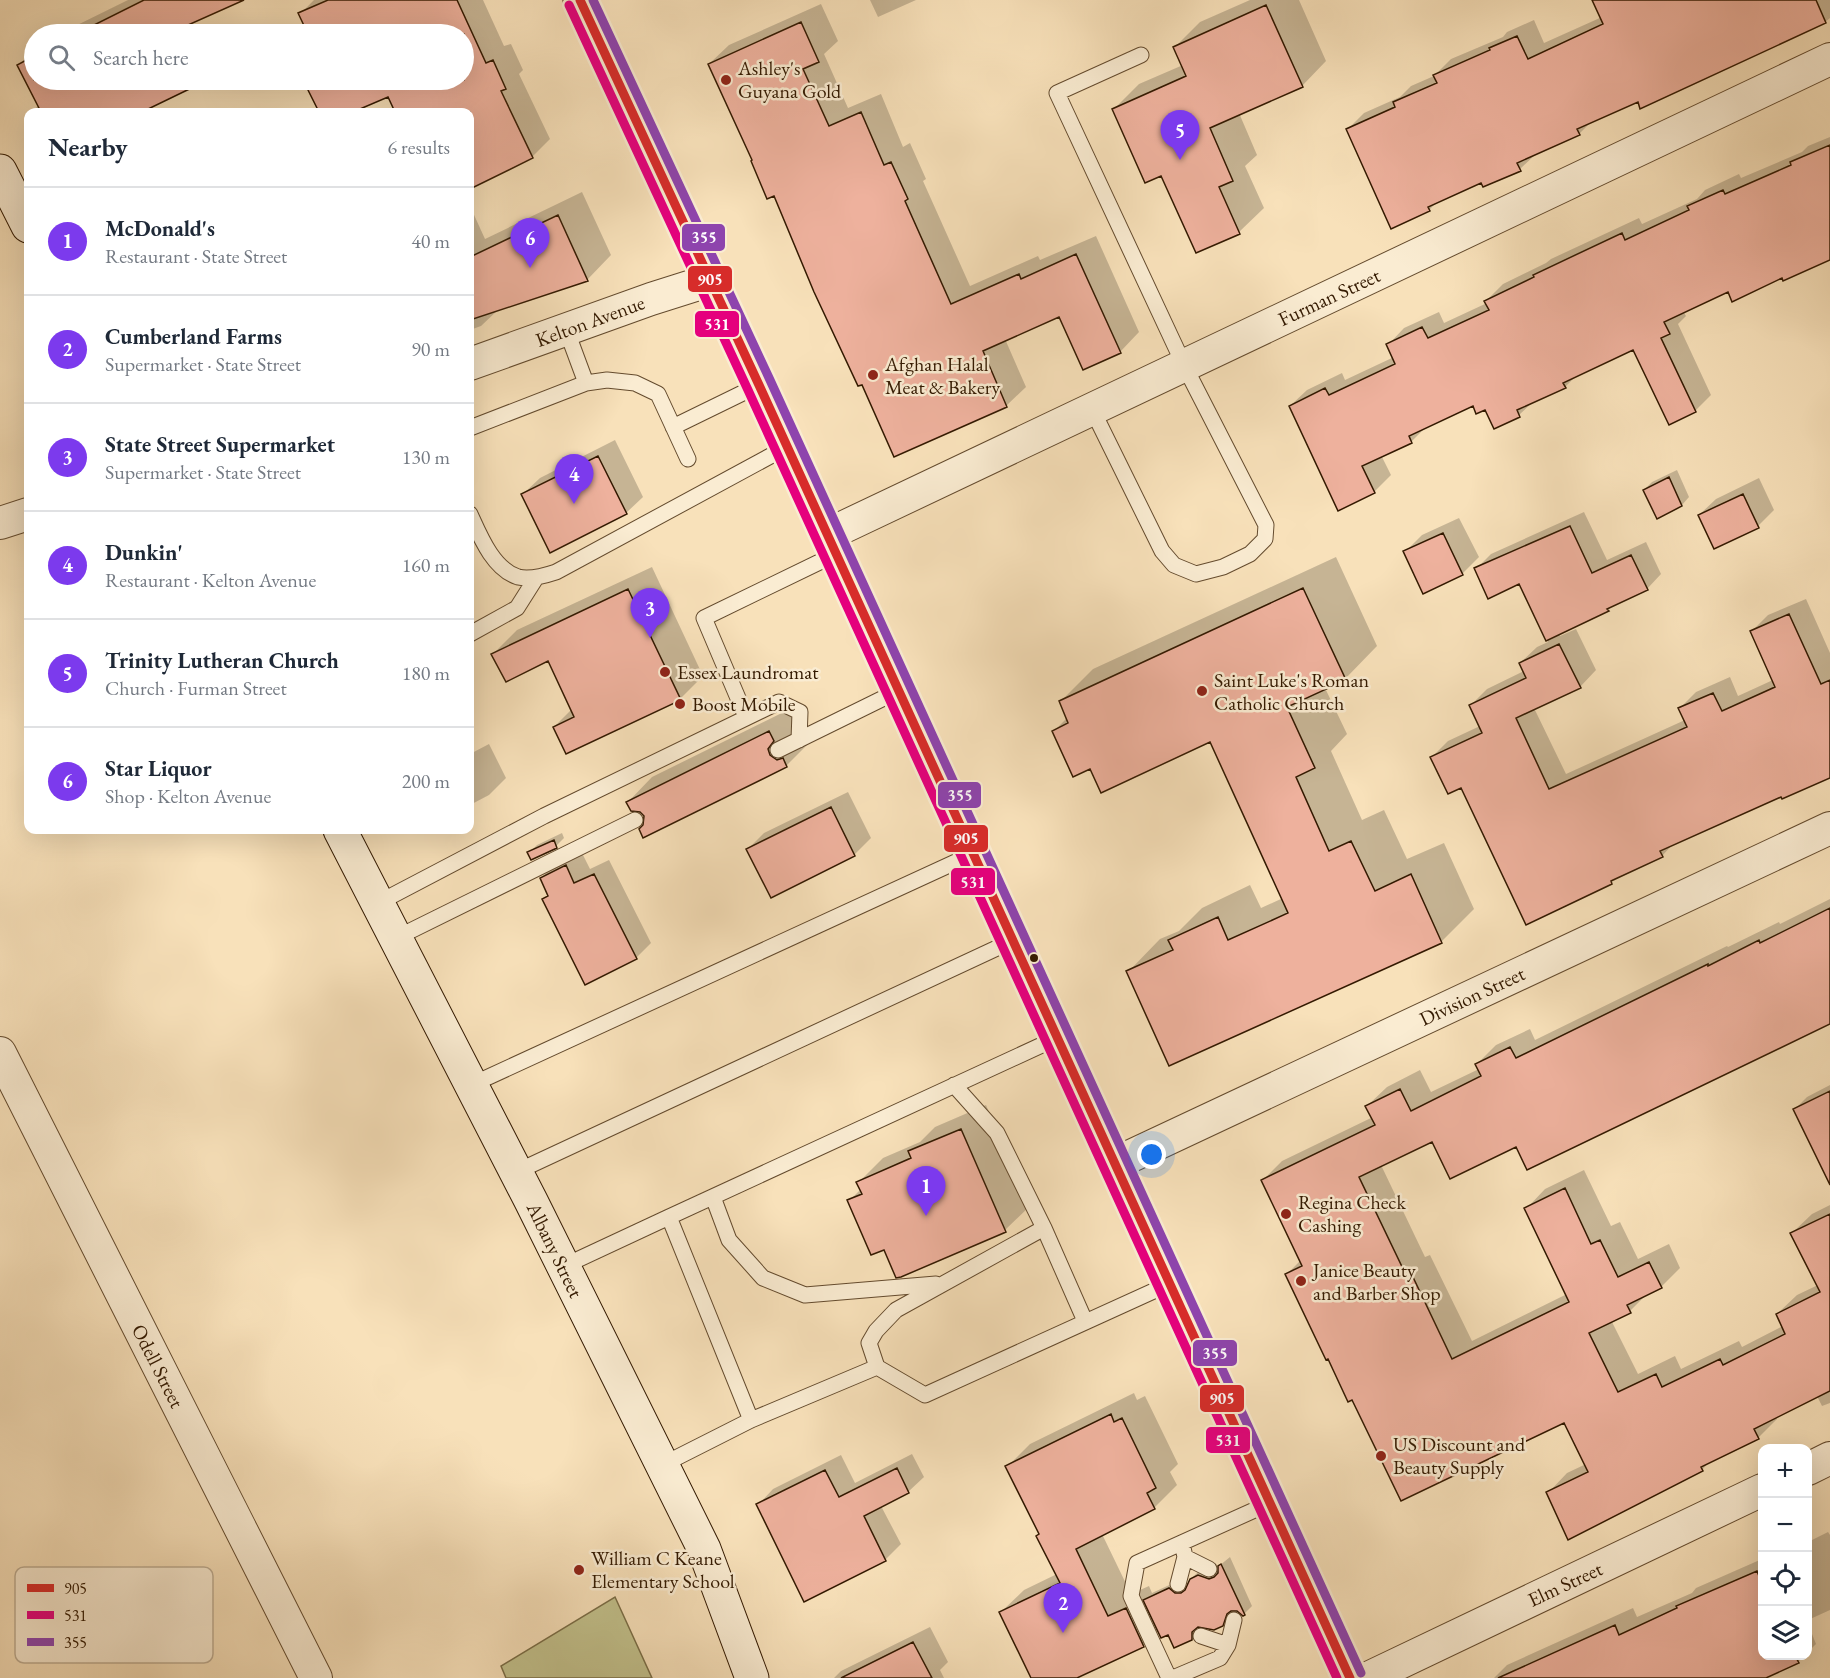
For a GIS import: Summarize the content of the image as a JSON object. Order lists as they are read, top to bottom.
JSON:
{
  "streets": {
    "street": [
      "Furman Street",
      "Kelton Avenue",
      "Division Street",
      "Albany Street",
      "Odell Street",
      "Elm Street"
    ]
  },
  "places": [
    "Ashley's Guyana Gold",
    "Afghan Halal Meat & Bakery",
    "Essex Laundromat",
    "Saint Luke's Roman Catholic Church",
    "Boost Mobile",
    "Regina Check Cashing",
    "Janice Beauty and Barber Shop",
    "US Discount and Beauty Supply",
    "William C Keane Elementary School"
  ],
  "lines": ["transit line 905", "transit line 355", "transit line 531"],
  "legend": ["905", "531", "355"],
  "page": {
    "search": "Search here",
    "heading": ["Nearby", "6 results"],
    "pins": [
      "5",
      "6",
      "4",
      "3",
      "1",
      "2"
    ],
    "list": [
      {
        "mark": "1",
        "name": "McDonald's",
        "note": "Restaurant · State Street",
        "value": "40 m"
      },
      {
        "mark": "2",
        "name": "Cumberland Farms",
        "note": "Supermarket · State Street",
        "value": "90 m"
      },
      {
        "mark": "3",
        "name": "State Street Supermarket",
        "note": "Supermarket · State Street",
        "value": "130 m"
      },
      {
        "mark": "4",
        "name": "Dunkin'",
        "note": "Restaurant · Kelton Avenue",
        "value": "160 m"
      },
      {
        "mark": "5",
        "name": "Trinity Lutheran Church",
        "note": "Church · Furman Street",
        "value": "180 m"
      },
      {
        "mark": "6",
        "name": "Star Liquor",
        "note": "Shop · Kelton Avenue",
        "value": "200 m"
      }
    ],
    "map_buttons": ["+", "−"]
  }
}
